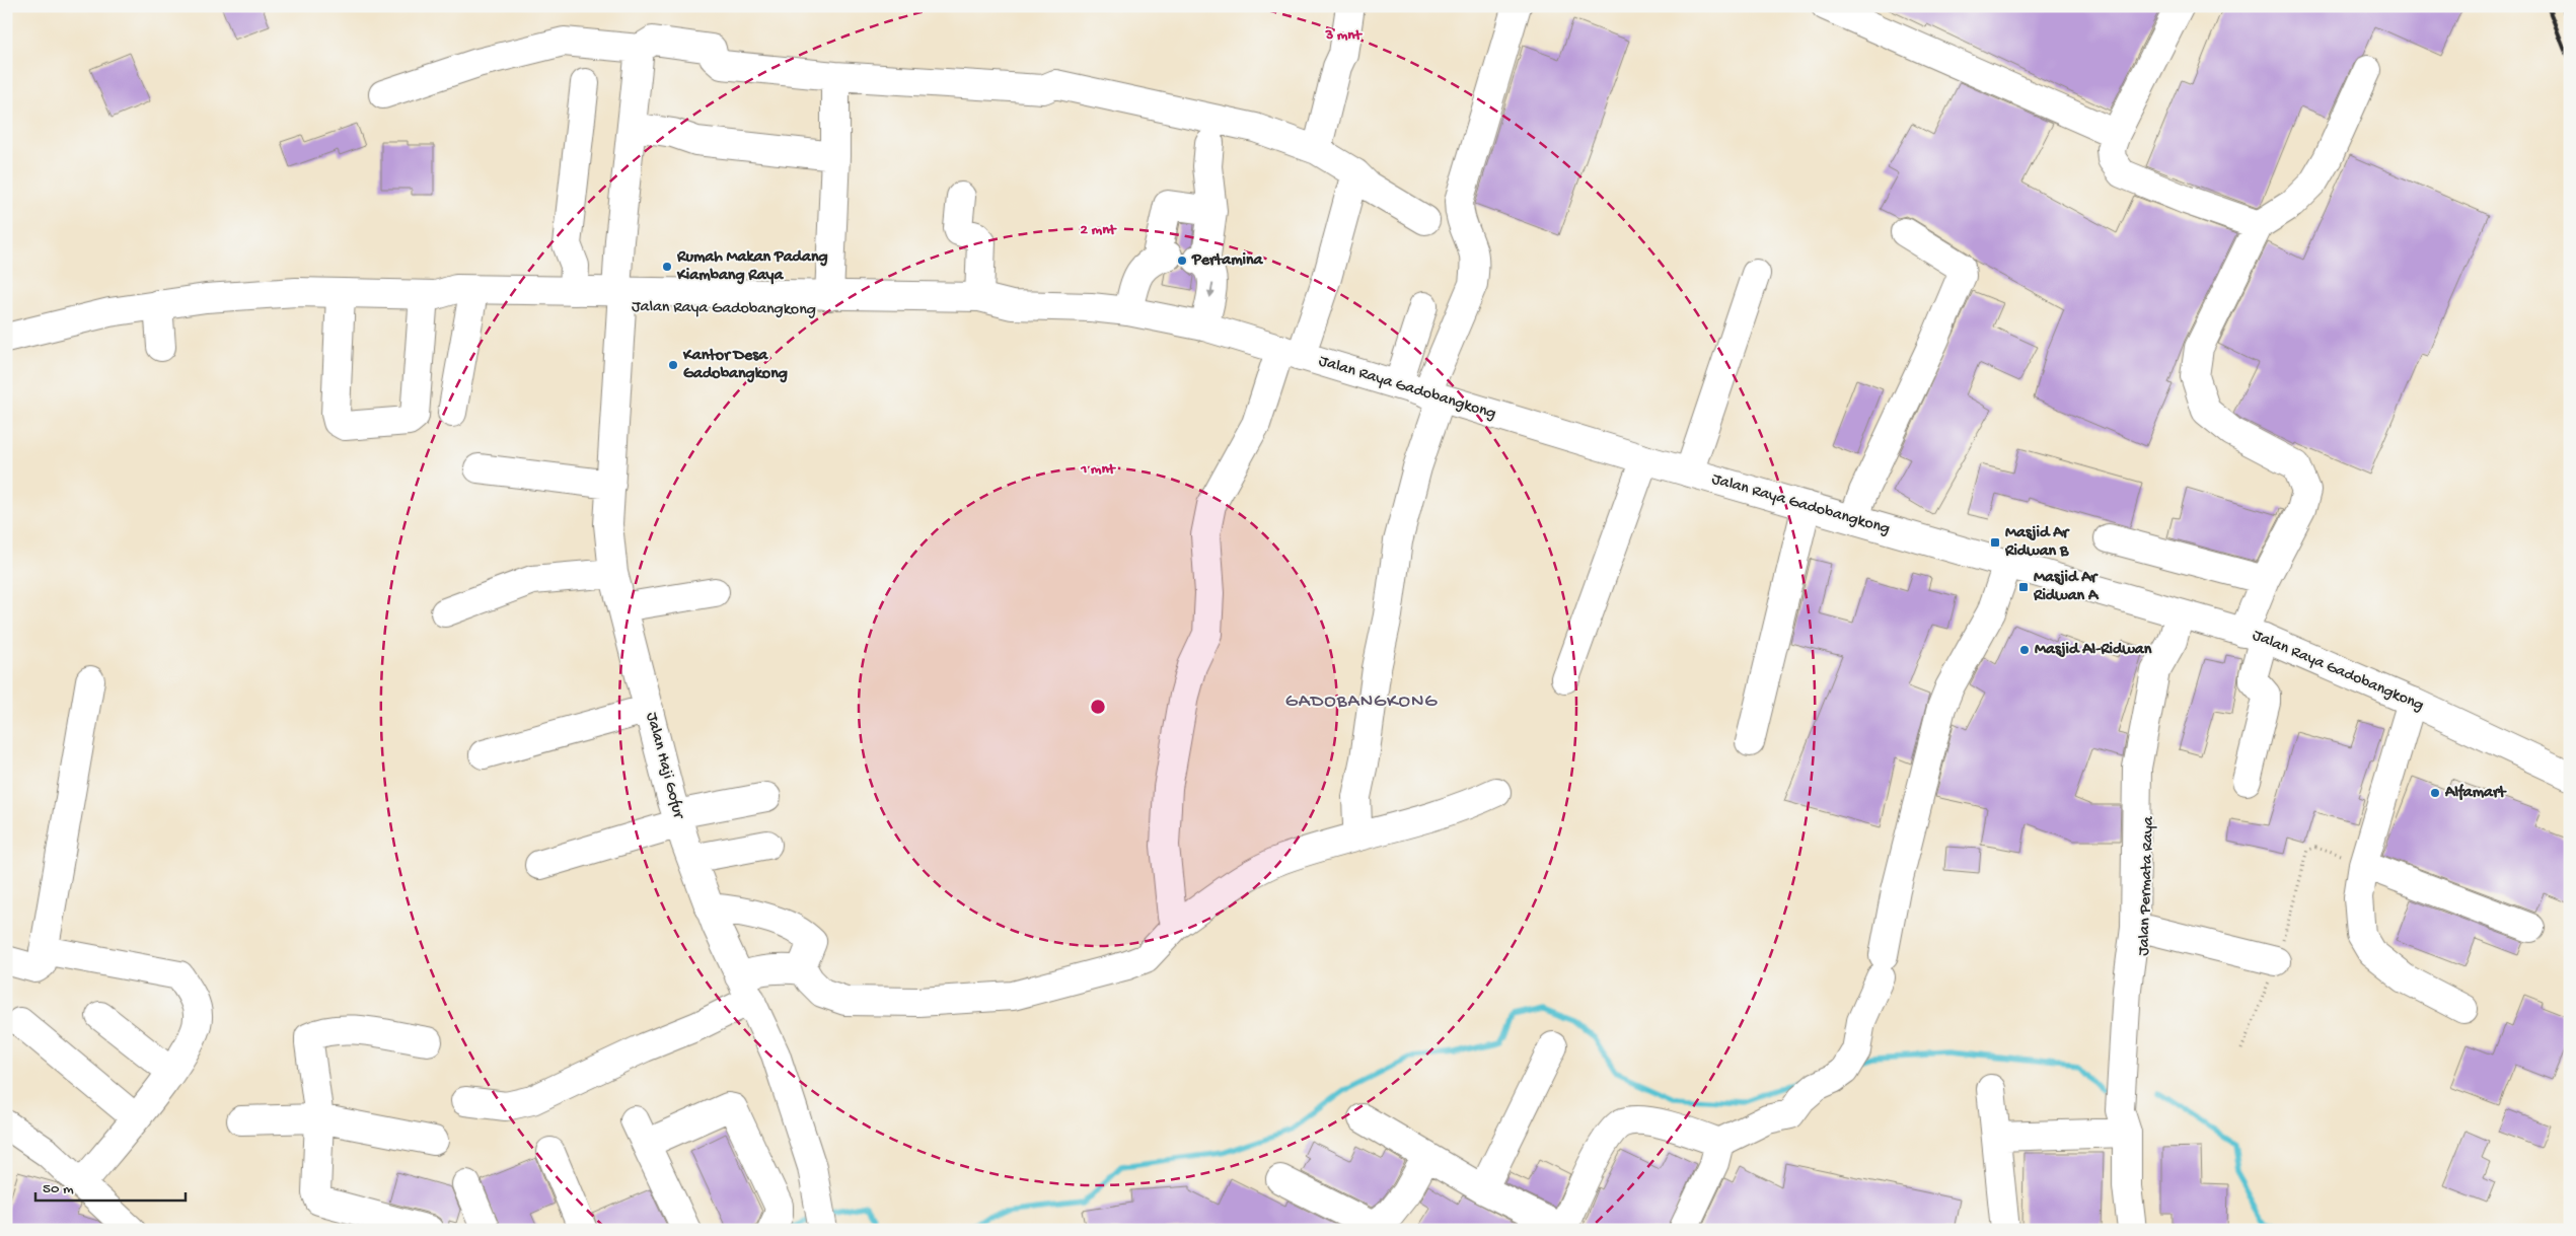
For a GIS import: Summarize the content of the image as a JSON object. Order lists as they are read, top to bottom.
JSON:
{
  "streets": {
    "main road": ["Jalan Raya Gadobangkong", "Jalan Haji Gofur", "Jalan Permata Raya"]
  },
  "crossings": [
    ["Jalan Raya Gadobangkong", "Jalan Haji Gofur"]
  ],
  "districts": ["GADOBANGKONG"],
  "places": {
    "other": [
      "Pertamina",
      "Rumah Makan Padang Kiambang Raya",
      "Kantor Desa Gadobangkong",
      "Masjid Al-Ridwan",
      "Alfamart"
    ],
    "transit": ["Masjid Ar Ridwan B", "Masjid Ar Ridwan A"]
  },
  "scale_bar": "50 m",
  "rings": ["3 mnt", "2 mnt", "1 mnt"]
}
